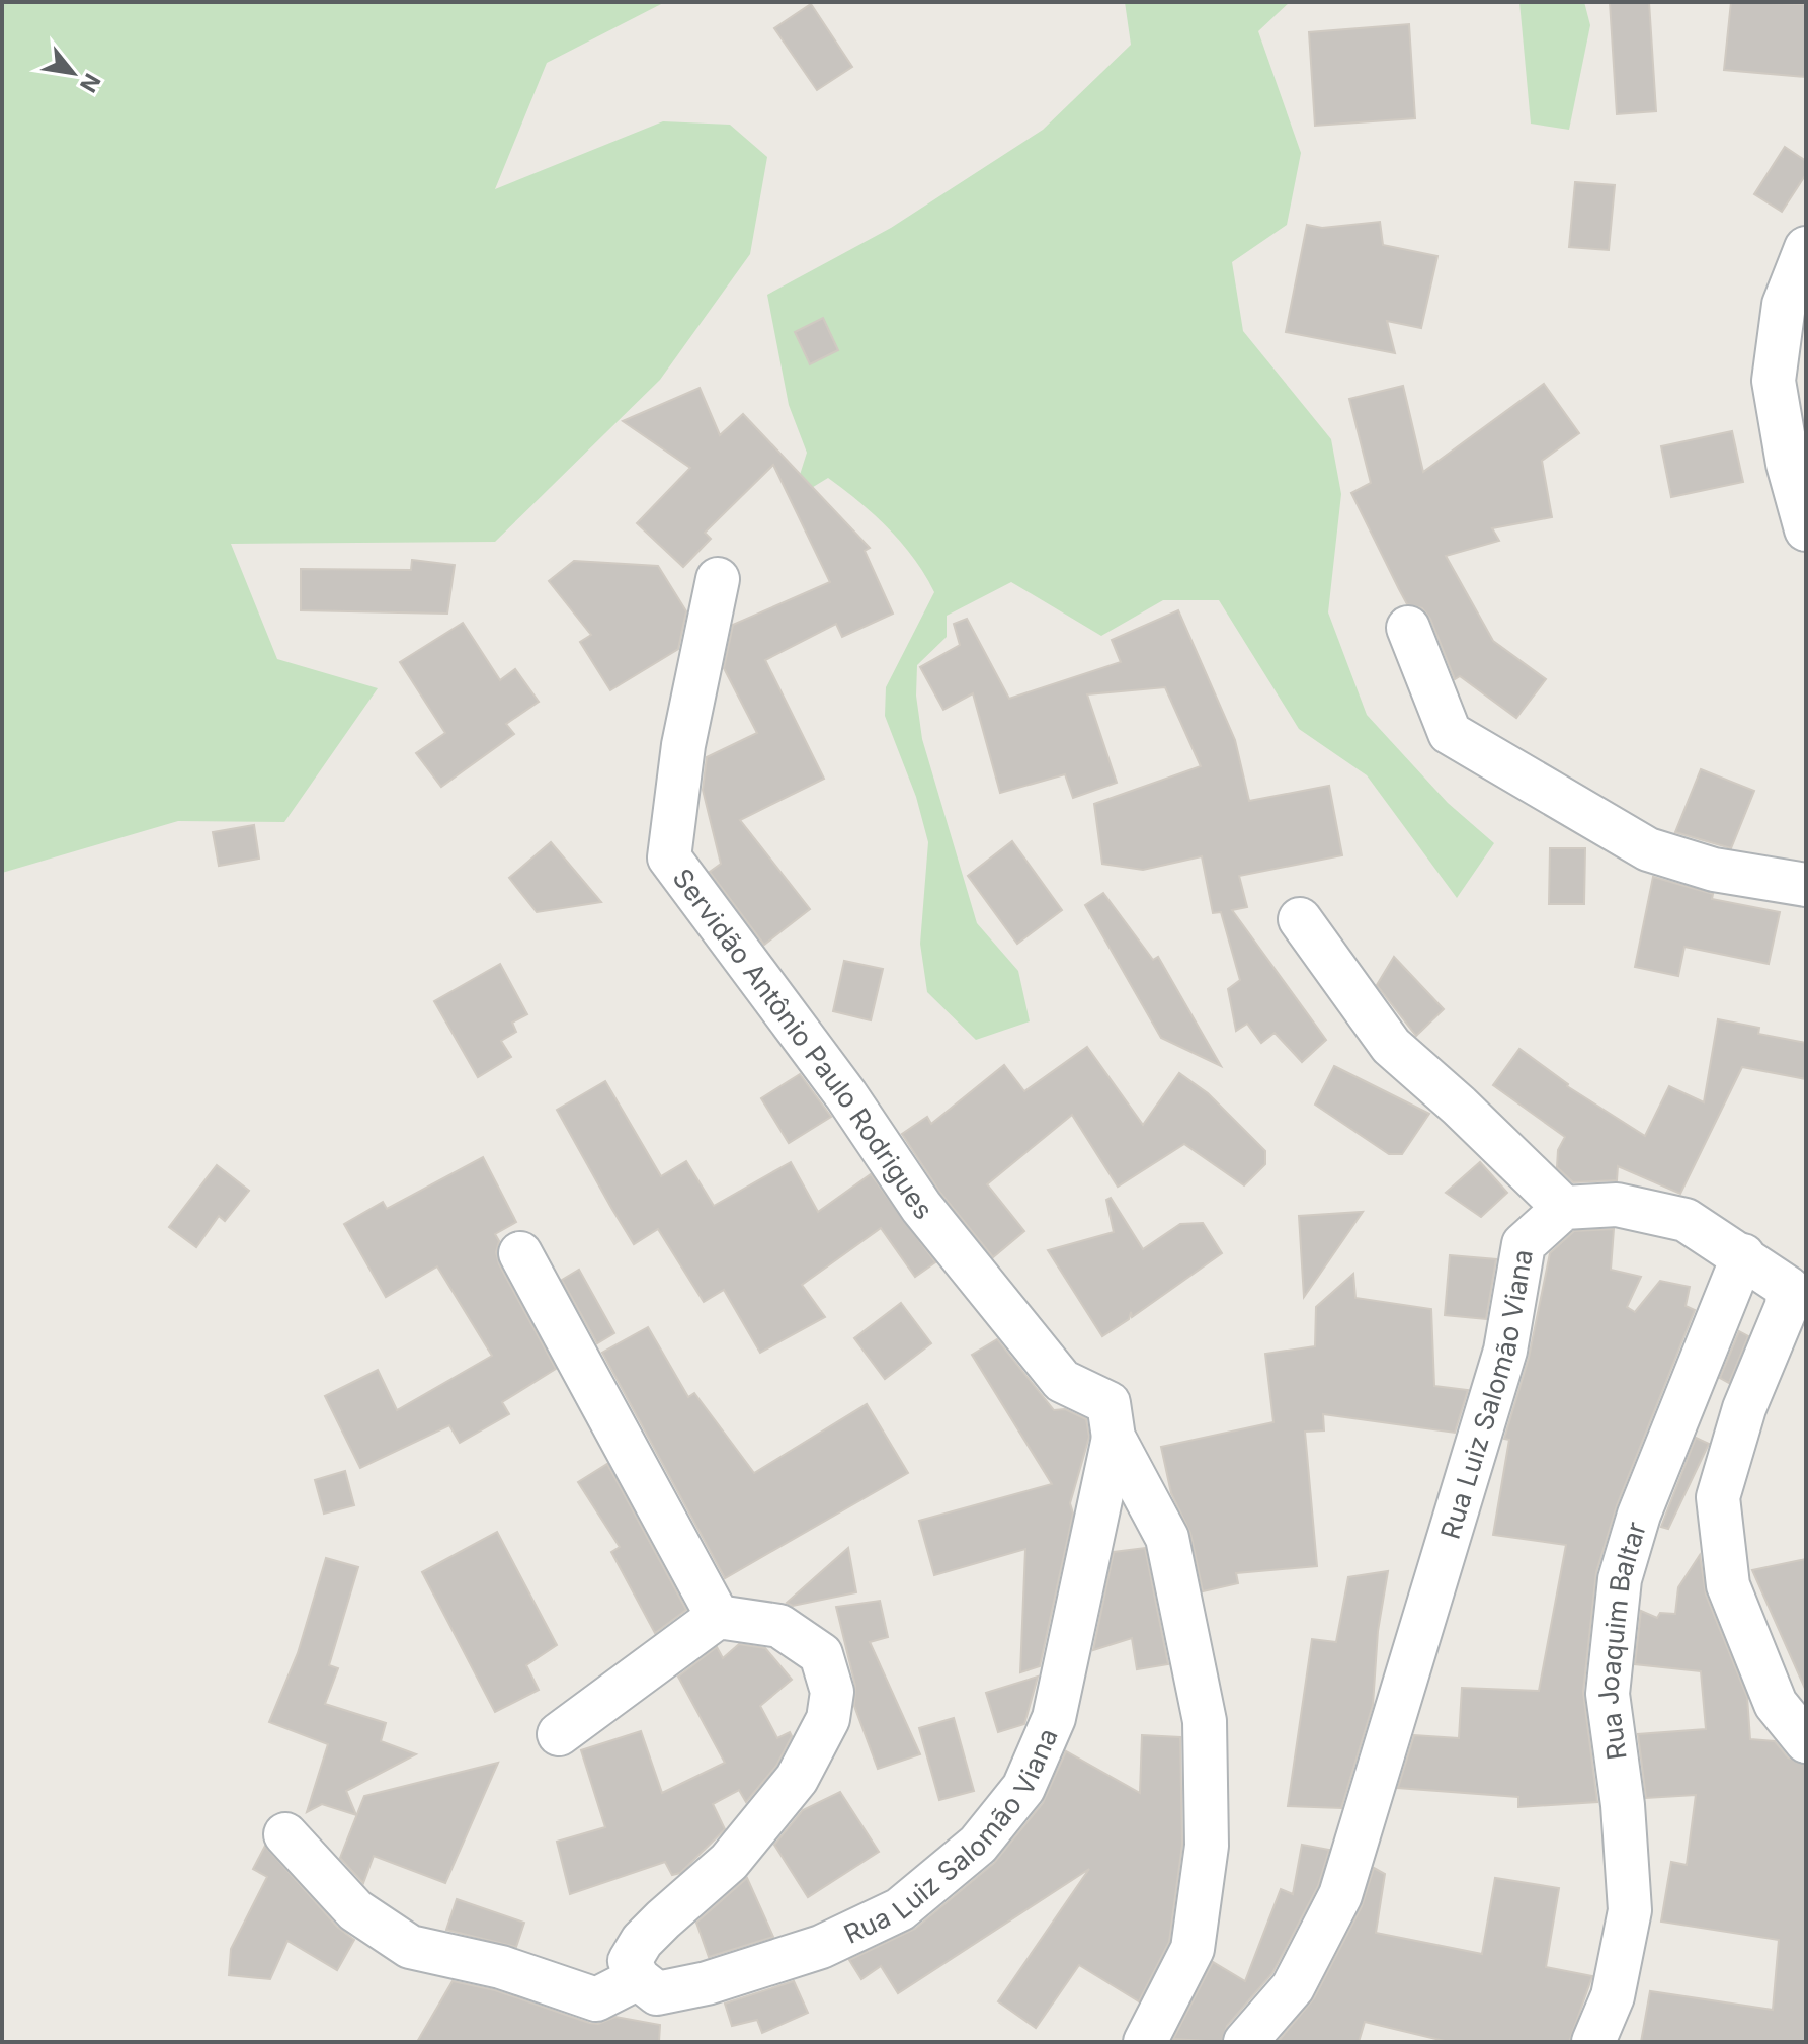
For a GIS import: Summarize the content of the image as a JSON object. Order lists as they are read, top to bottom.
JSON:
{
  "streets": {
    "street": ["Servidão Antônio Paulo Rodrigues", "Rua Luiz Salomão Viana", "Rua Joaquim Baltar"]
  },
  "crossings": [
    ["Servidão Antônio Paulo Rodrigues", "Rua Luiz Salomão Viana"]
  ],
  "north": "bottom right"
}
